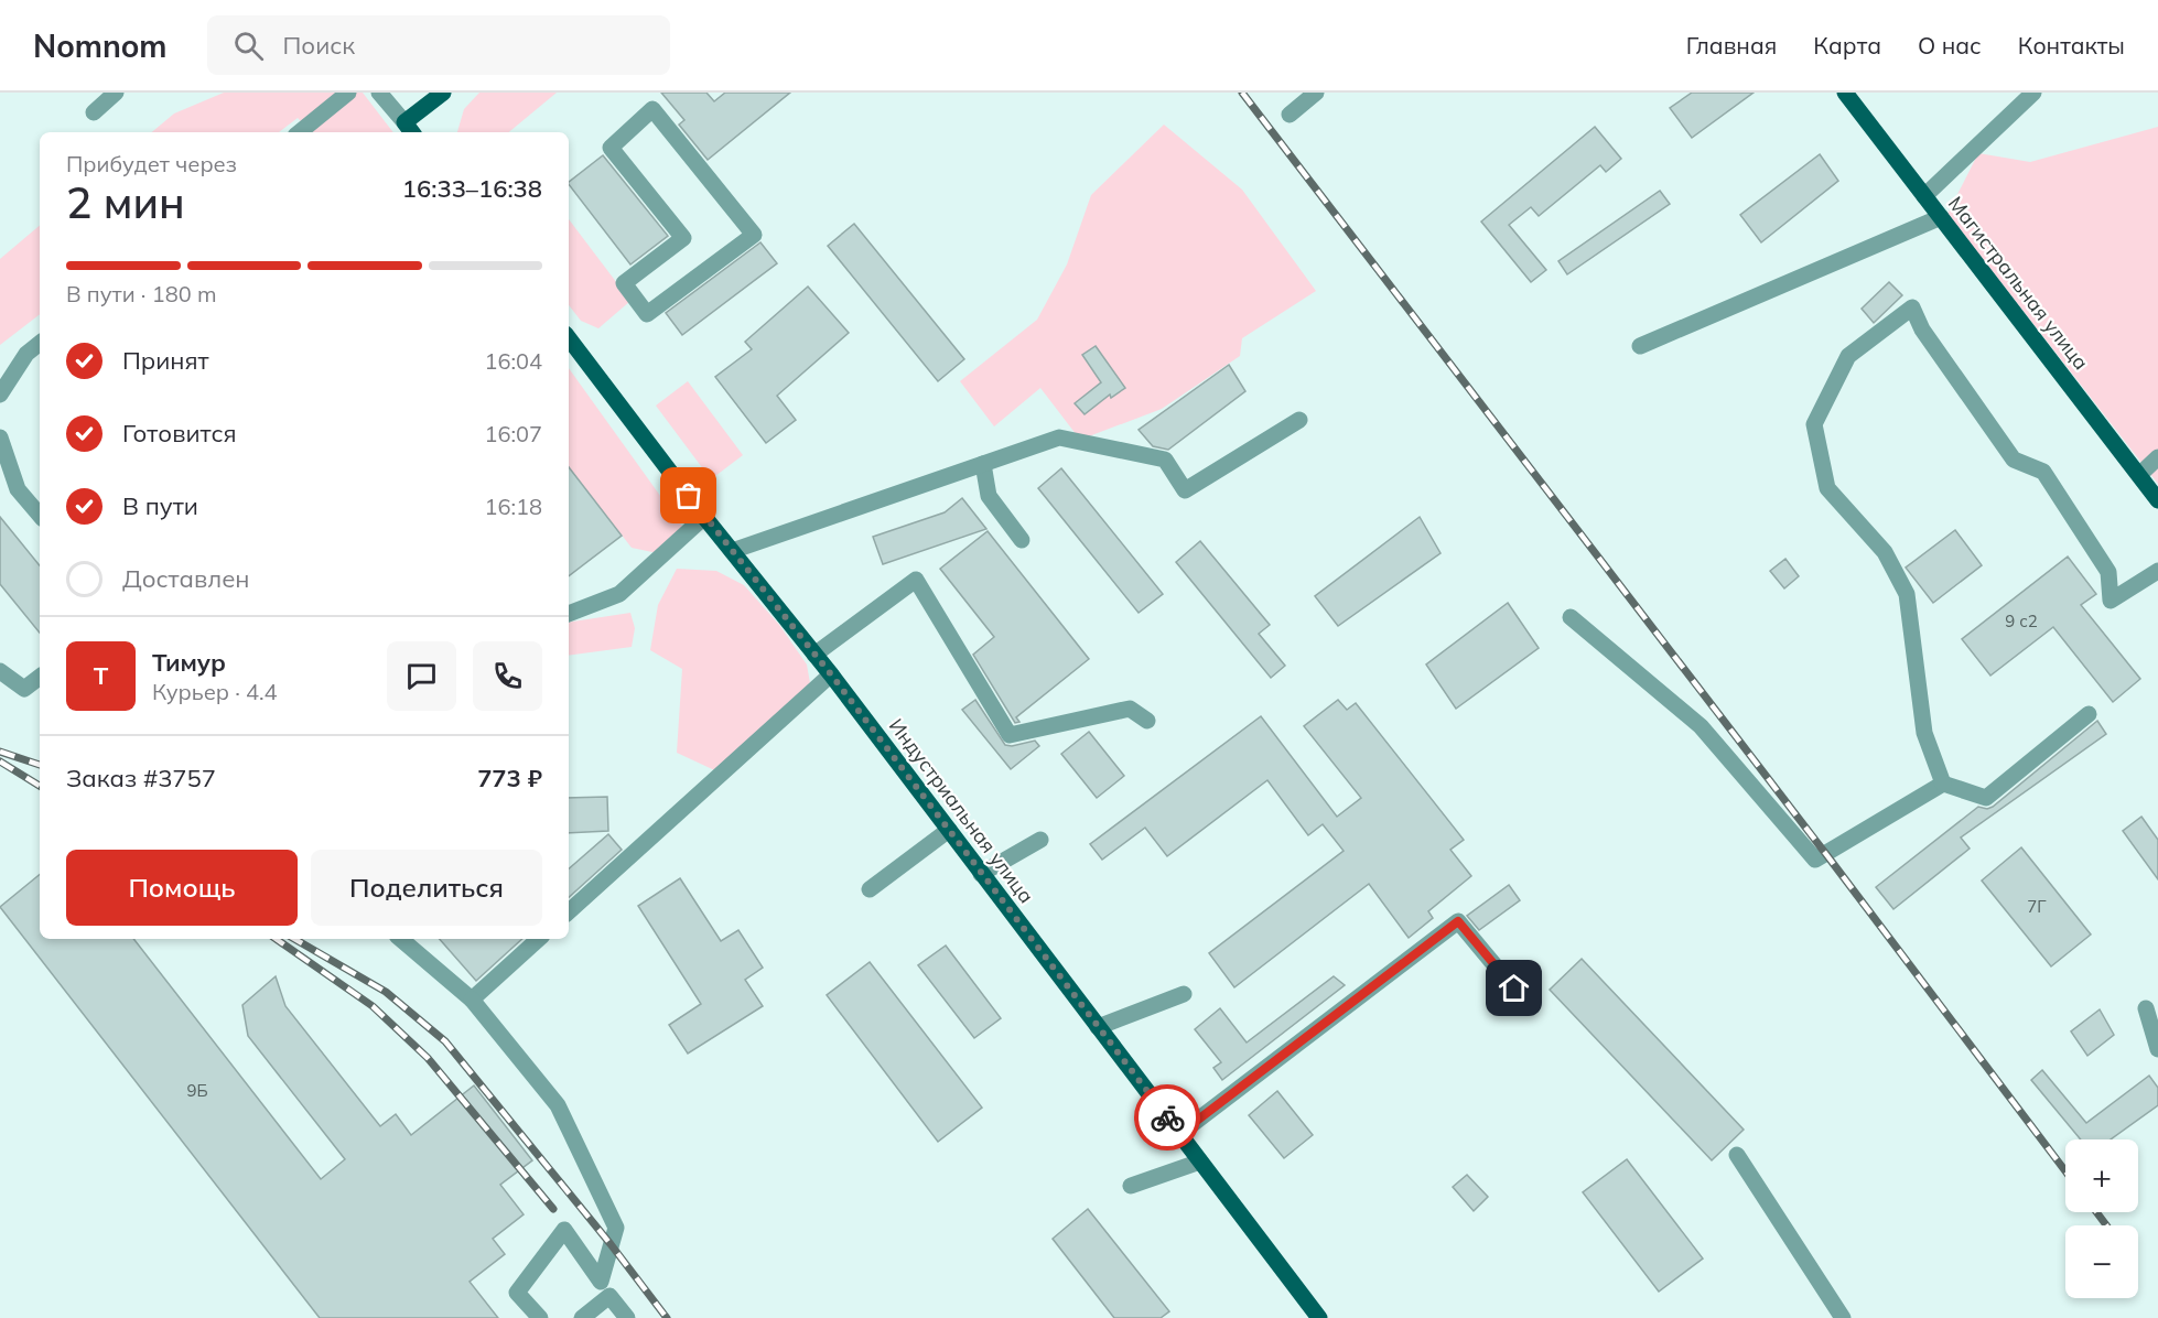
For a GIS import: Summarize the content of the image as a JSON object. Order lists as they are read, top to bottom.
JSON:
{
  "streets": {
    "main road": ["Магистральная улица", "Индустриальная улица"]
  },
  "house_numbers": ["9 с2", "7Г", "9Б"],
  "page": {
    "header": "Nomnom",
    "search": "Поиск",
    "nav": [
      "Главная",
      "Карта",
      "О нас",
      "Контакты"
    ],
    "heading": ["2 мин", "Прибудет через", "16:33–16:38"],
    "panel": [
      "Тимур",
      "Курьер · 4.4",
      "Заказ #3757",
      "773 ₽"
    ],
    "bar": "В пути · 180 m",
    "list": [
      ["Принят", "16:04"],
      ["Готовится", "16:07"],
      ["В пути", "16:18"],
      "Доставлен"
    ],
    "round": "Т",
    "buttons": ["Помощь", "Поделиться"],
    "map_buttons": ["+", "−"]
  }
}
